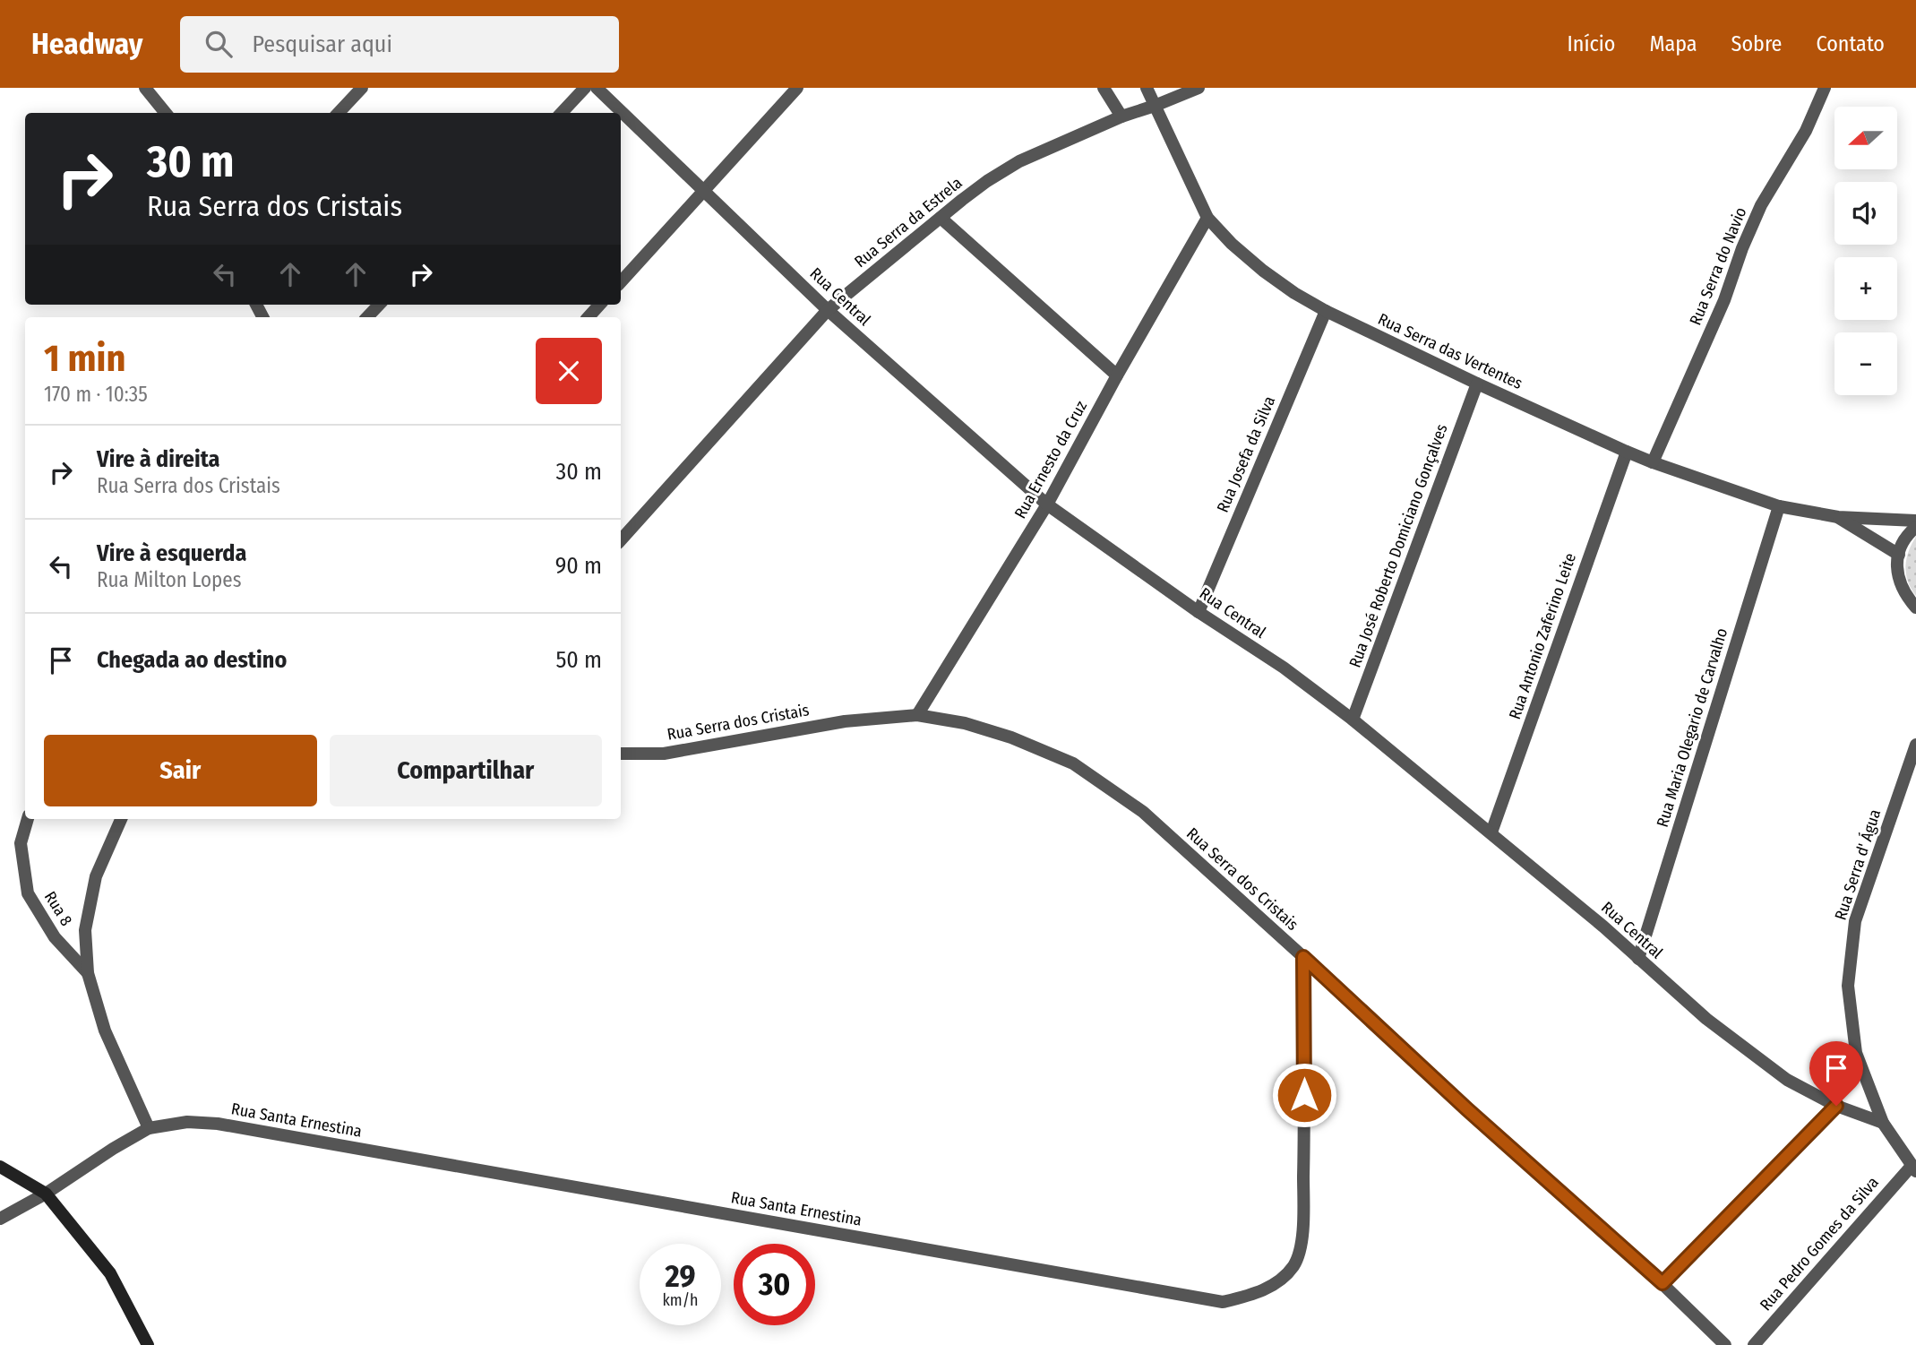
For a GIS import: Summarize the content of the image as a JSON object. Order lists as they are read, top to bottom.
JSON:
{
  "streets": {
    "street": [
      "Rua Serra da Estrela",
      "Rua Serra do Navio",
      "Rua Central",
      "Rua Serra das Vertentes",
      "Rua Josefa da Silva",
      "Rua Ernesto da Cruz",
      "Rua José Roberto Domiciano Gonçalves",
      "Rua Antonio Zaferino Leite",
      "Rua Serra dos Cristais",
      "Rua Maria Olegario de Carvalho",
      "Rua Serra d' Água",
      "Rua 8",
      "Rua Santa Ernestina",
      "Rua Pedro Gomes da Silva"
    ]
  },
  "crossings": [
    ["Rua Serra da Estrela", "Rua Central"],
    ["Rua Serra da Estrela", "Rua Serra das Vertentes"],
    ["Rua Serra do Navio", "Rua Serra das Vertentes"],
    ["Rua Central", "Rua Josefa da Silva"],
    ["Rua Central", "Rua Ernesto da Cruz"],
    ["Rua Central", "Rua José Roberto Domiciano Gonçalves"],
    ["Rua Central", "Rua Antonio Zaferino Leite"],
    ["Rua Central", "Rua Maria Olegario de Carvalho"],
    ["Rua Central", "Rua Serra d' Água"],
    ["Rua Serra das Vertentes", "Rua Josefa da Silva"],
    ["Rua Serra das Vertentes", "Rua Ernesto da Cruz"],
    ["Rua Serra das Vertentes", "Rua José Roberto Domiciano Gonçalves"],
    ["Rua Serra das Vertentes", "Rua Antonio Zaferino Leite"],
    ["Rua Serra das Vertentes", "Rua Maria Olegario de Carvalho"],
    ["Rua Ernesto da Cruz", "Rua Serra dos Cristais"],
    ["Rua Serra dos Cristais", "Rua Santa Ernestina"],
    ["Rua Serra d' Água", "Rua Pedro Gomes da Silva"]
  ],
  "north": "left",
  "page": {
    "header": "Headway",
    "search": "Pesquisar aqui",
    "nav": [
      "Início",
      "Mapa",
      "Sobre",
      "Contato"
    ],
    "map_buttons": ["+", "−"],
    "turn": ["30 m", "Rua Serra dos Cristais"],
    "heading": ["1 min", "170 m · 10:35"],
    "list": [
      {
        "name": "Vire à direita",
        "note": "Rua Serra dos Cristais",
        "value": "30 m"
      },
      {
        "name": "Vire à esquerda",
        "note": "Rua Milton Lopes",
        "value": "90 m"
      },
      {
        "name": "Chegada ao destino",
        "value": "50 m"
      }
    ],
    "buttons": ["Sair", "Compartilhar"],
    "speed": "29 km/h",
    "limit": "30"
  }
}
